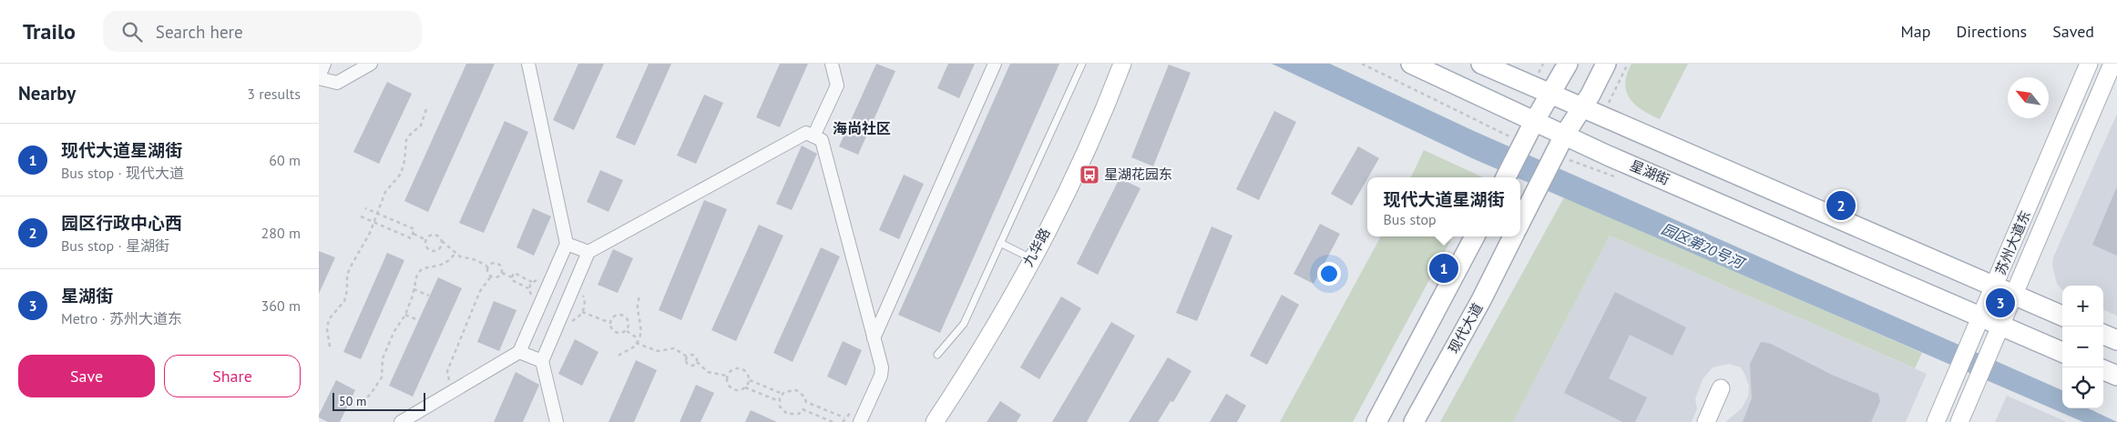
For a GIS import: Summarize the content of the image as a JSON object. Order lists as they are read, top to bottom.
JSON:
{
  "streets": {
    "main road": [
      "星湖街",
      "苏州大道东",
      "九华路",
      "现代大道"
    ]
  },
  "crossings": [
    ["星湖街", "苏州大道东"]
  ],
  "districts": ["海尚社区"],
  "water": ["园区第20号河"],
  "places": {
    "bus stop": ["星湖花园东"]
  },
  "scale_bar": "50 m",
  "north": "top left",
  "page": {
    "header": "Trailo",
    "search": "Search here",
    "nav": ["Map", "Directions", "Saved"],
    "heading": ["Nearby", "3 results"],
    "list": [
      {
        "mark": "1",
        "name": "现代大道星湖街",
        "note": "Bus stop · 现代大道",
        "value": "60 m"
      },
      {
        "mark": "2",
        "name": "园区行政中心西",
        "note": "Bus stop · 星湖街",
        "value": "280 m"
      },
      {
        "mark": "3",
        "name": "星湖街",
        "note": "Metro · 苏州大道东",
        "value": "360 m"
      }
    ],
    "popup": ["现代大道星湖街", "Bus stop"],
    "pins": ["2", "1", "3"],
    "map_buttons": ["+", "−"],
    "buttons": ["Save", "Share"],
    "scale": "50 m"
  }
}
